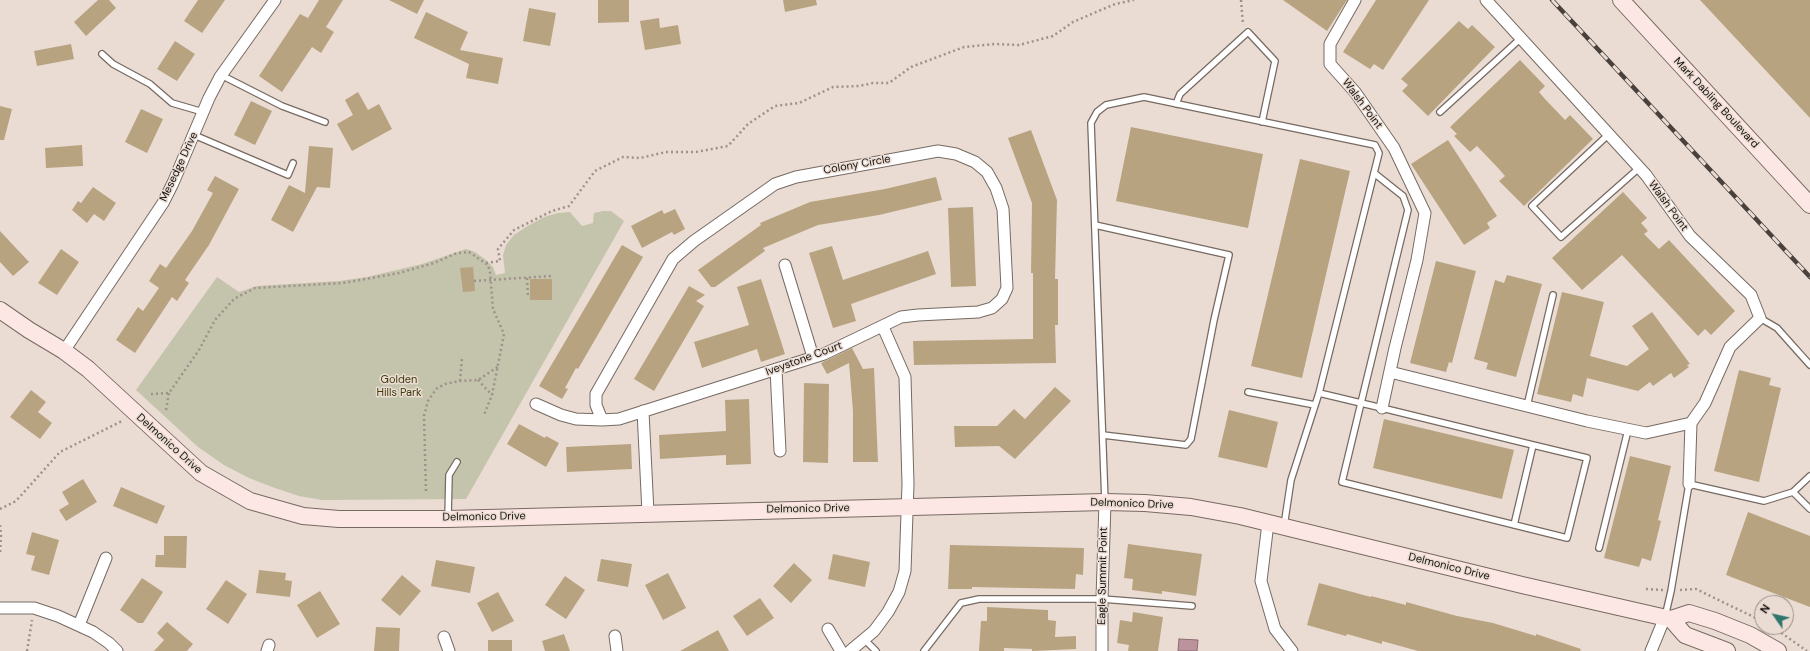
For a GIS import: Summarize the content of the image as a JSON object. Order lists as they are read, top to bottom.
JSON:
{
  "streets": {
    "street": [
      "Mark Dabling Boulevard",
      "Walsh Point",
      "Colony Circle",
      "Mesedge Drive",
      "Iveystone Court",
      "Delmonico Drive",
      "Eagle Summit Point"
    ]
  },
  "crossings": [
    ["Colony Circle", "Iveystone Court"],
    ["Mesedge Drive", "Delmonico Drive"],
    ["Delmonico Drive", "Eagle Summit Point"]
  ],
  "parks": ["Golden Hills Park"],
  "north": "top left"
}
